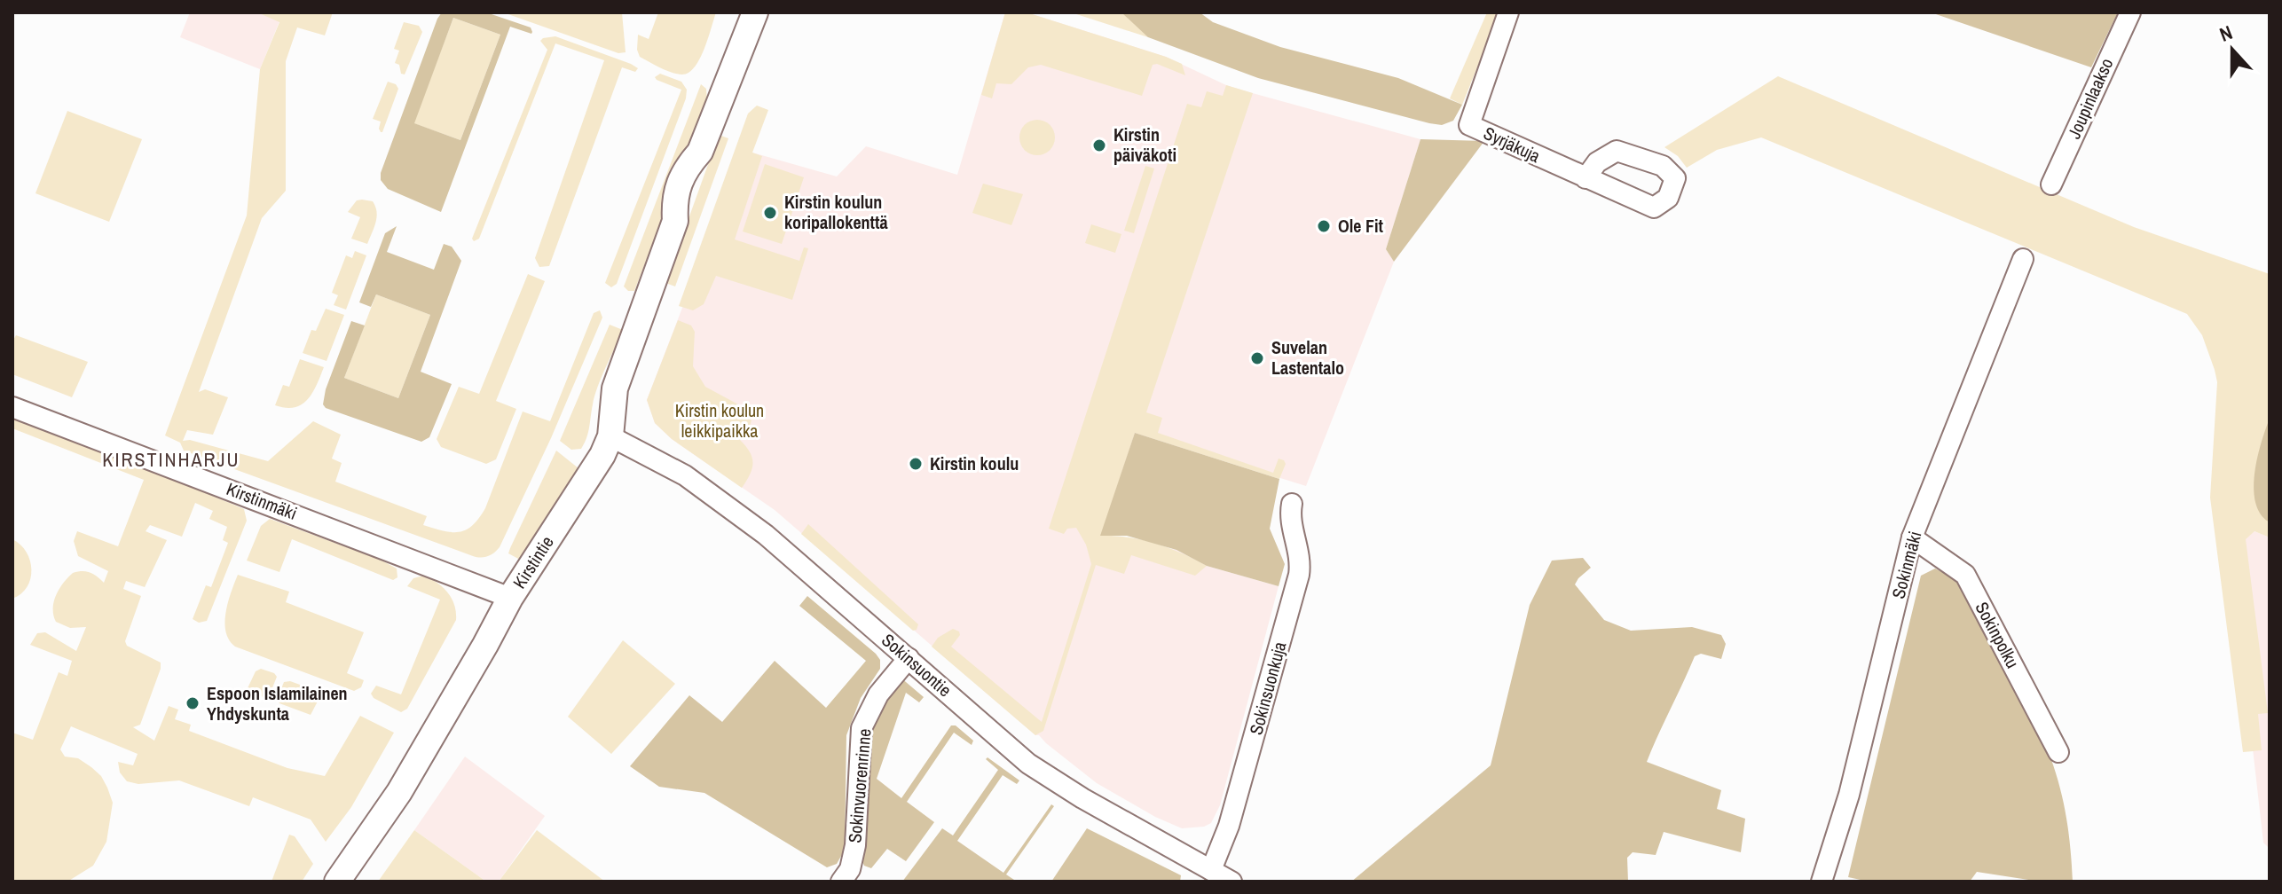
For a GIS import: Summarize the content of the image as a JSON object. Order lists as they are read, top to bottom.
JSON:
{
  "streets": {
    "street": [
      "Joupinlaakso",
      "Syrjäkuja",
      "Kirstinmäki",
      "Kirstintie",
      "Sokinmäki",
      "Sokinpolku",
      "Sokinsuontie",
      "Sokinsuonkuja",
      "Sokinvuorenrinne"
    ]
  },
  "crossings": [
    ["Kirstinmäki", "Kirstintie"],
    ["Kirstintie", "Sokinsuontie"],
    ["Sokinmäki", "Sokinpolku"],
    ["Sokinsuontie", "Sokinsuonkuja"],
    ["Sokinsuontie", "Sokinvuorenrinne"]
  ],
  "districts": ["KIRSTINHARJU"],
  "parks": ["Kirstin koulun leikkipaikka"],
  "places": [
    "Kirstin päiväkoti",
    "Kirstin koulun koripallokenttä",
    "Ole Fit",
    "Suvelan Lastentalo",
    "Kirstin koulu",
    "Espoon Islamilainen Yhdyskunta"
  ],
  "north": "top"
}
